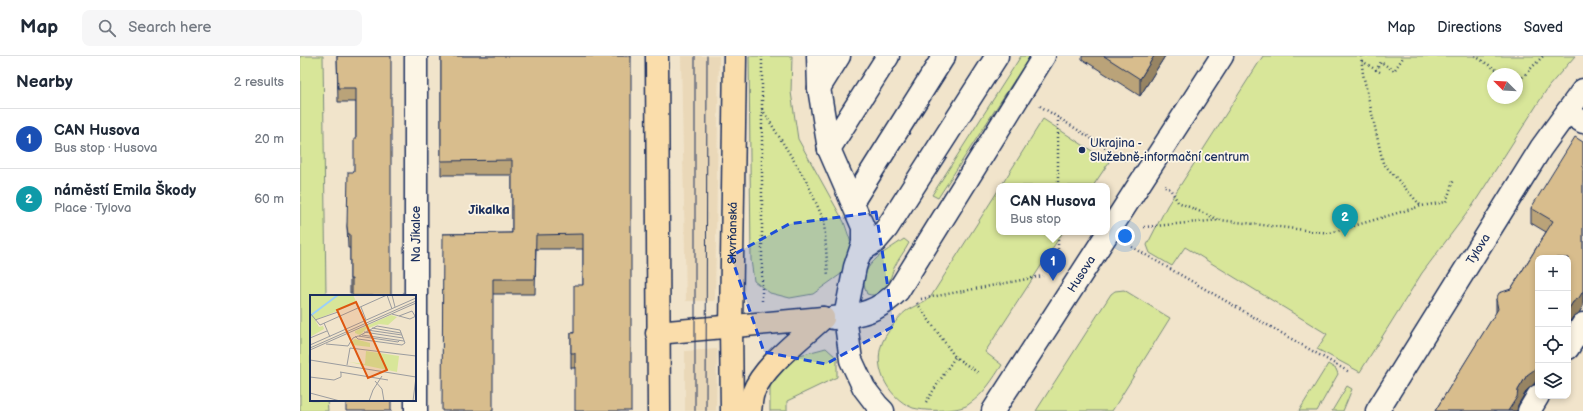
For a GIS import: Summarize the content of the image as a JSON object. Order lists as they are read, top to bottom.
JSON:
{
  "streets": {
    "main road": ["Skvrňanská"],
    "street": ["Na Jíkalce", "Tylova", "Husova"]
  },
  "districts": ["Jikalka"],
  "places": ["Ukrajina - Služebně-informační centrum"],
  "north": "top left",
  "page": {
    "header": "Map",
    "search": "Search here",
    "nav": ["Map", "Directions", "Saved"],
    "heading": ["Nearby", "2 results"],
    "list": [
      {
        "mark": "1",
        "name": "CAN Husova",
        "note": "Bus stop · Husova",
        "value": "20 m"
      },
      {
        "mark": "2",
        "name": "náměstí Emila Škody",
        "note": "Place · Tylova",
        "value": "60 m"
      }
    ],
    "popup": ["CAN Husova", "Bus stop"],
    "pins": ["2", "1"],
    "map_buttons": ["+", "−"]
  }
}
